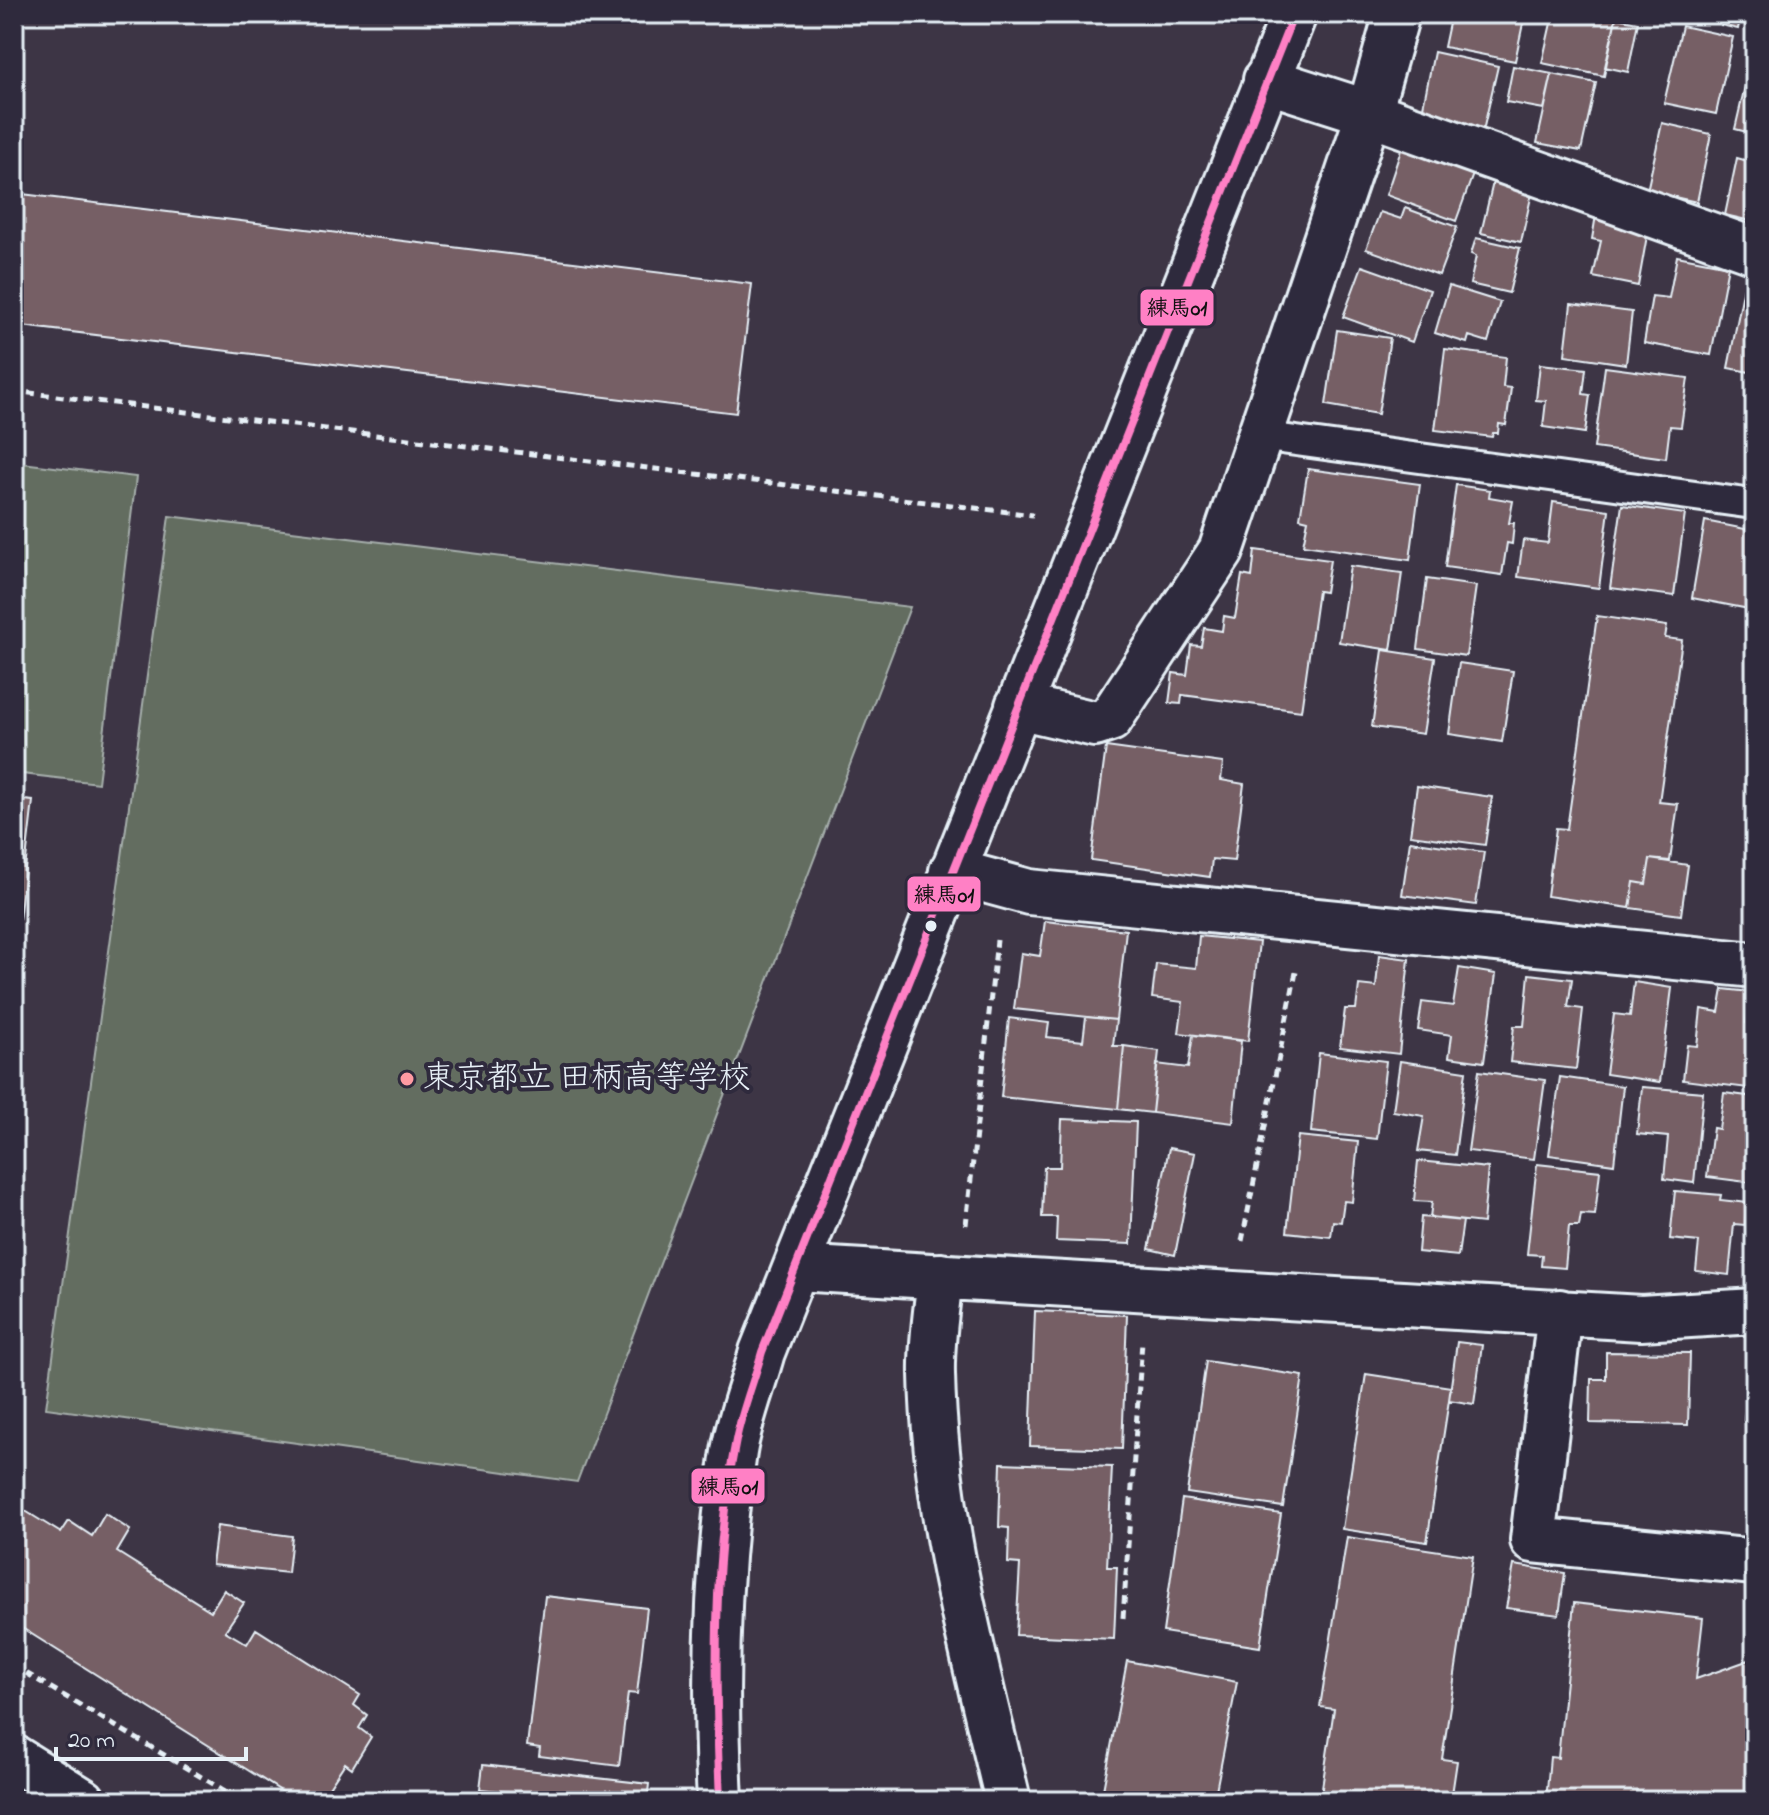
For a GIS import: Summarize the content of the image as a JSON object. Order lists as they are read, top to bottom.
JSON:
{
  "places": ["東京都立 田柄高等学校"],
  "lines": ["transit line 練馬01"],
  "scale_bar": "20 m"
}
